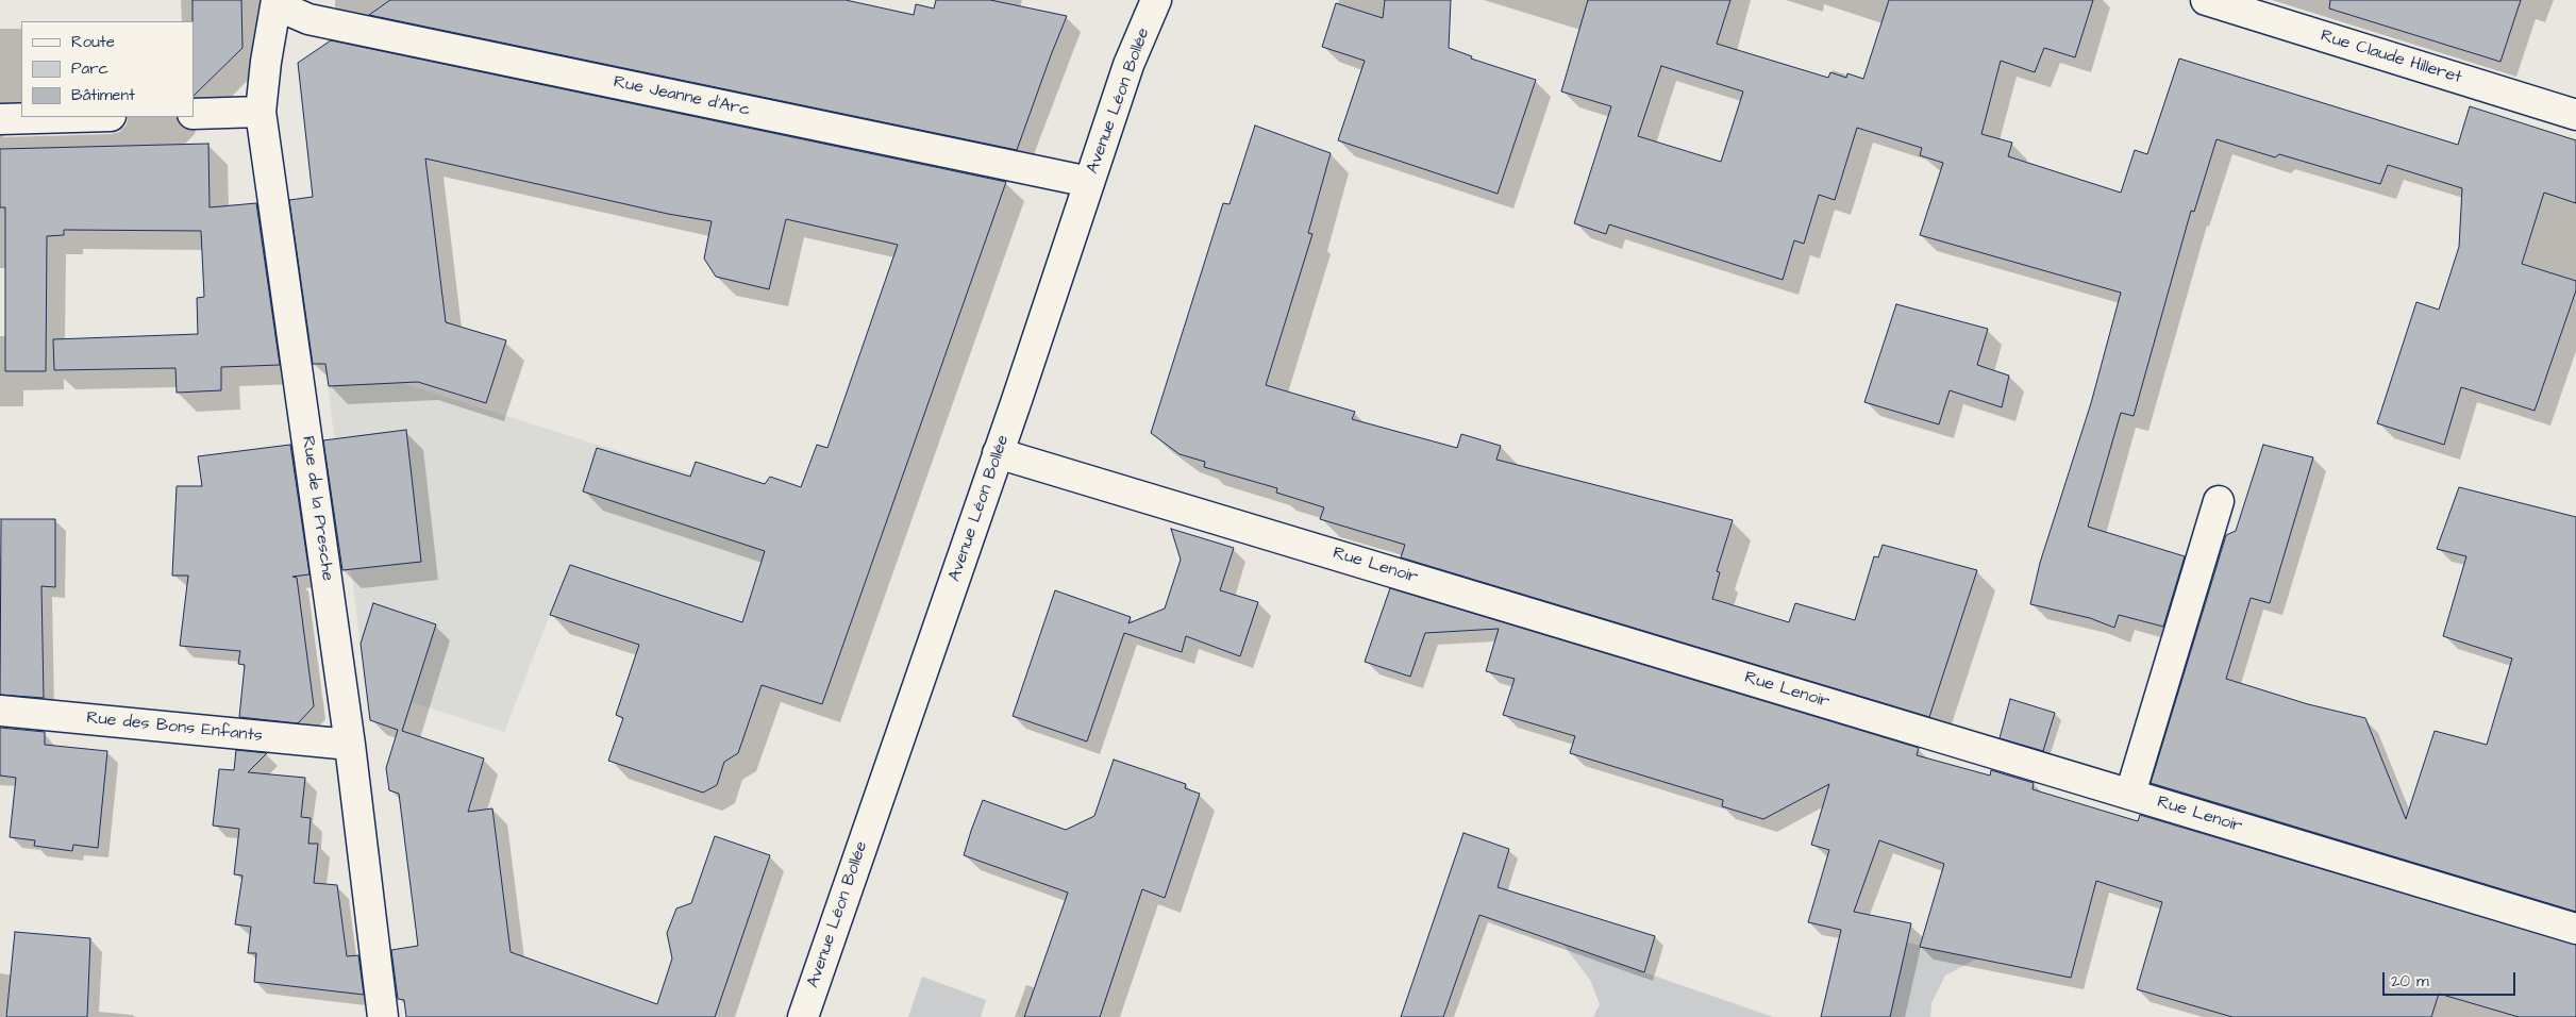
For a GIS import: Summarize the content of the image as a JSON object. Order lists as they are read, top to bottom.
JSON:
{
  "streets": {
    "street": [
      "Rue Claude Hilleret",
      "Rue Jeanne d'Arc",
      "Avenue Léon Bollée",
      "Rue de la Presche",
      "Rue Lenoir",
      "Rue des Bons Enfants"
    ]
  },
  "crossings": [
    ["Rue Jeanne d'Arc", "Avenue Léon Bollée"],
    ["Rue Jeanne d'Arc", "Rue de la Presche"],
    ["Avenue Léon Bollée", "Rue Lenoir"],
    ["Rue de la Presche", "Rue des Bons Enfants"]
  ],
  "legend": ["Route", "Parc", "Bâtiment"],
  "scale_bar": "20 m"
}
